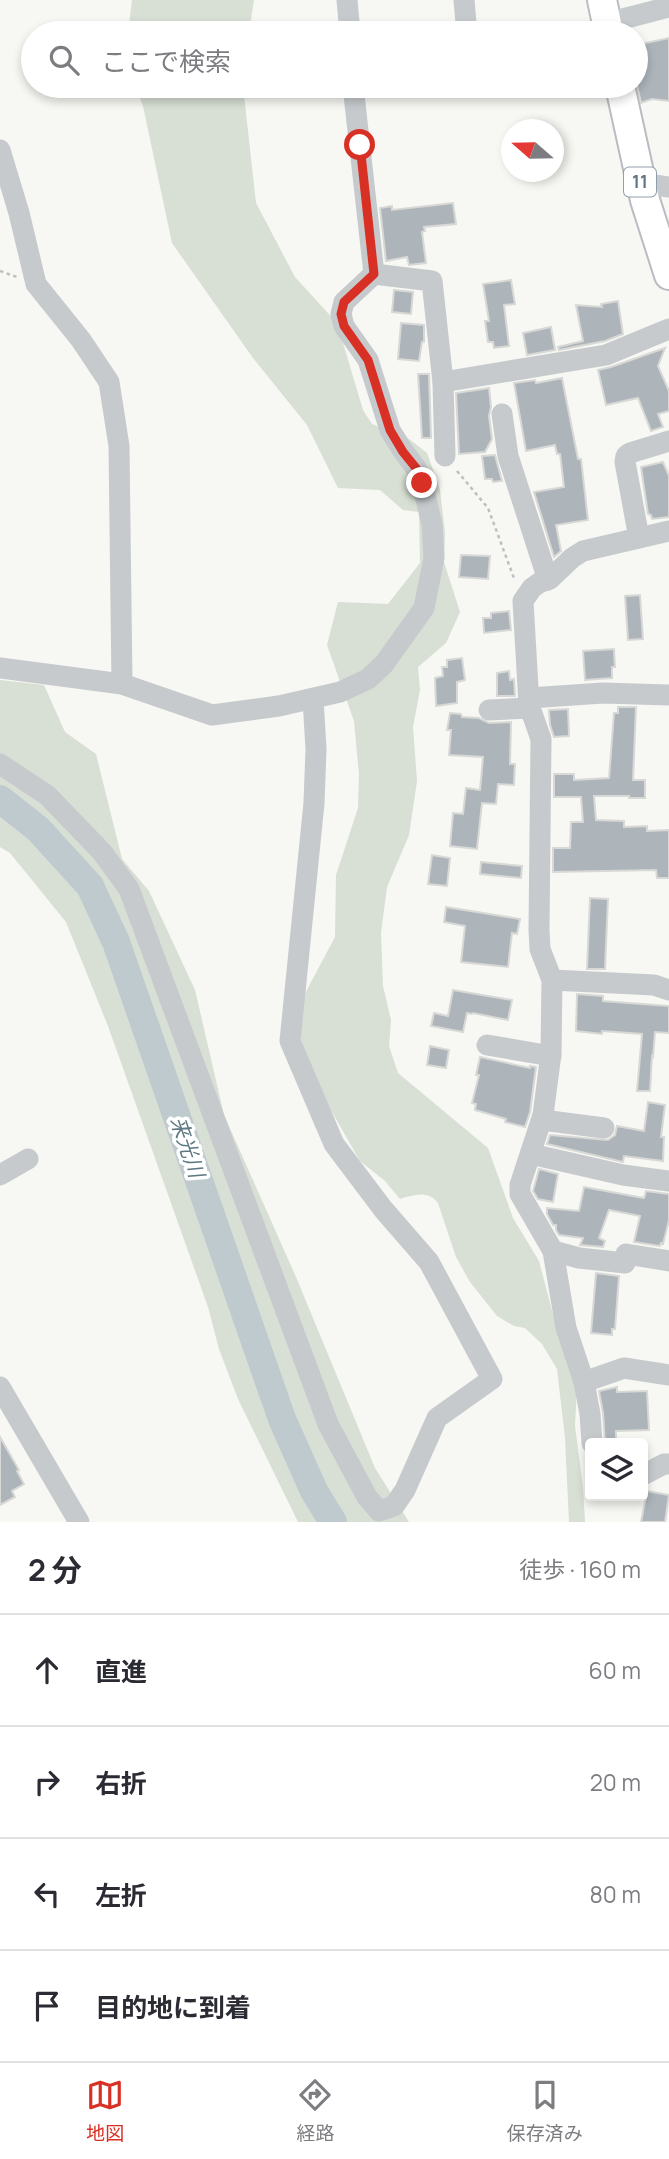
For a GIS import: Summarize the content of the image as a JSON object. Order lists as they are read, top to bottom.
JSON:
{
  "streets": {
    "main road": ["11"]
  },
  "water": ["来光川"],
  "north": "left",
  "page": {
    "search": "ここで検索",
    "heading": ["2 分", "徒歩 · 160 m"],
    "list": [
      ["直進", "60 m"],
      ["右折", "20 m"],
      ["左折", "80 m"],
      "目的地に到着"
    ],
    "nav": ["地図", "経路", "保存済み"]
  }
}
